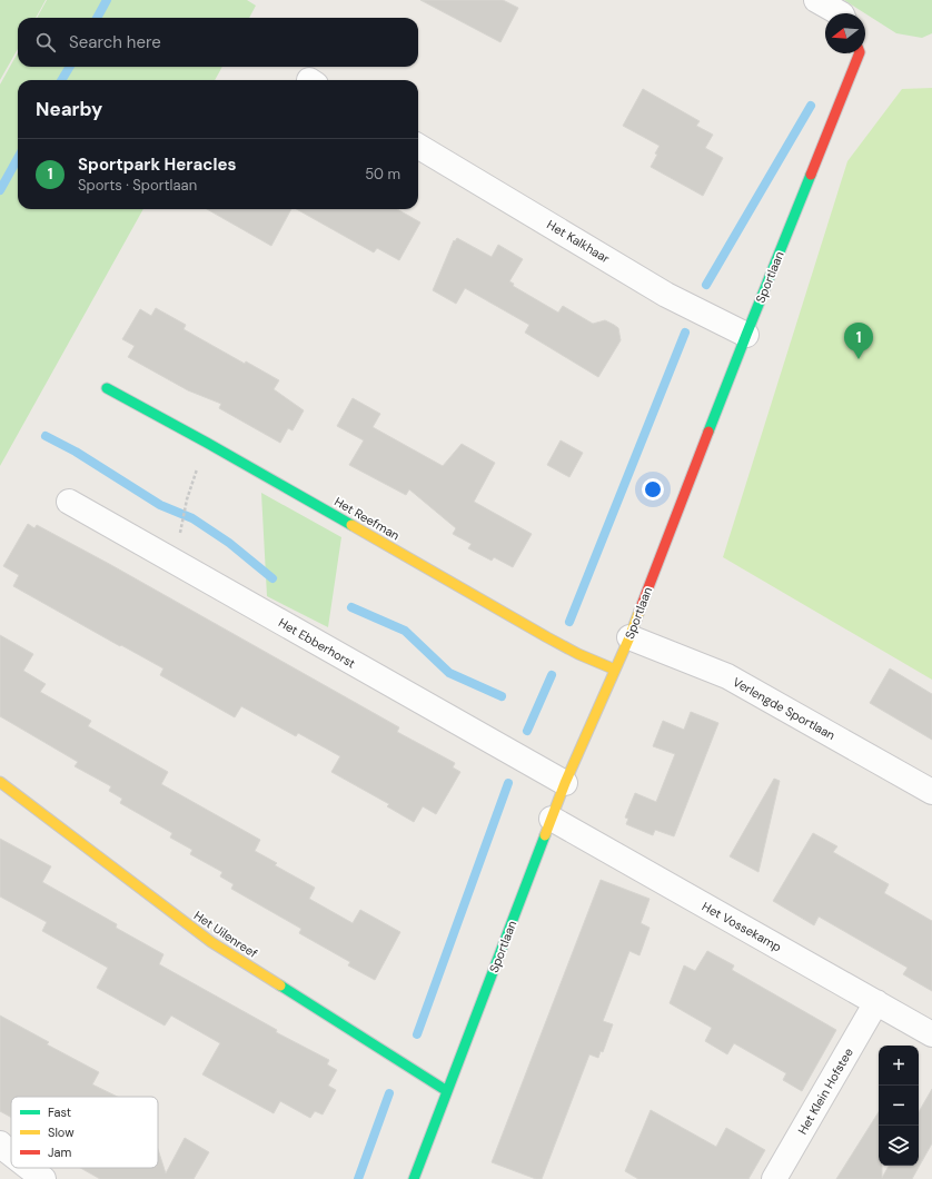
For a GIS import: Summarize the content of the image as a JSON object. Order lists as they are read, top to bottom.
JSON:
{
  "streets": {
    "street": [
      "Het Kalkhaar",
      "Sportlaan",
      "Het Reefman",
      "Het Ebberhorst",
      "Verlengde Sportlaan",
      "Het Vossekamp",
      "Het Uilenreef",
      "Het Klein Hofstee"
    ]
  },
  "crossings": [
    ["Het Kalkhaar", "Sportlaan"],
    ["Sportlaan", "Het Reefman"],
    ["Sportlaan", "Het Ebberhorst"],
    ["Sportlaan", "Verlengde Sportlaan"],
    ["Sportlaan", "Het Vossekamp"],
    ["Sportlaan", "Het Uilenreef"],
    ["Het Vossekamp", "Het Klein Hofstee"]
  ],
  "legend": ["Fast", "Slow", "Jam"],
  "north": "left",
  "page": {
    "search": "Search here",
    "heading": "Nearby",
    "list": [
      {
        "mark": "1",
        "name": "Sportpark Heracles",
        "note": "Sports · Sportlaan",
        "value": "50 m"
      }
    ],
    "pins": "1",
    "map_buttons": ["+", "−"]
  }
}
